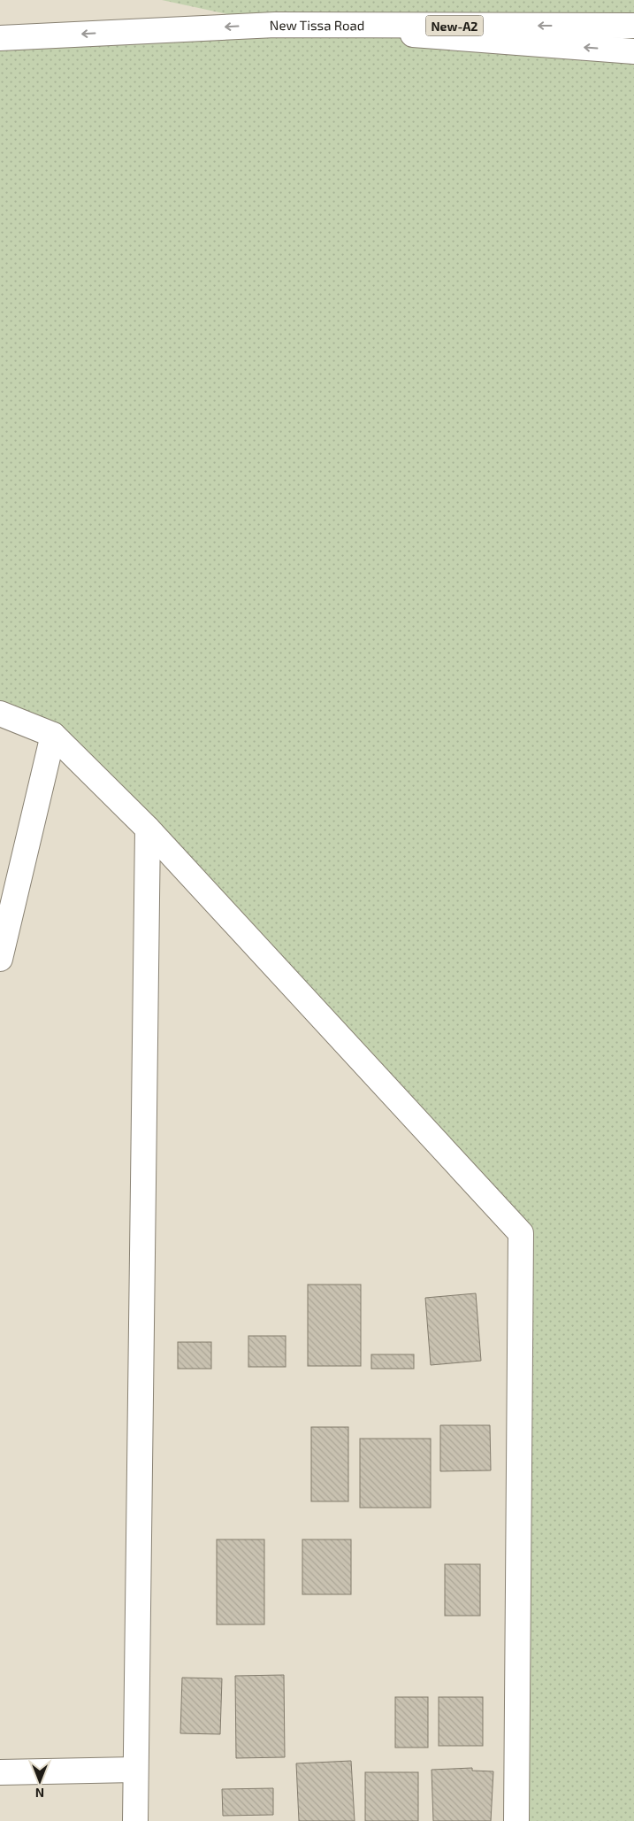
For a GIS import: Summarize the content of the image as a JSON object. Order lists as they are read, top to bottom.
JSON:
{
  "streets": {
    "main road": ["New Tissa Road", "New-A2"]
  },
  "north": "bottom"
}
